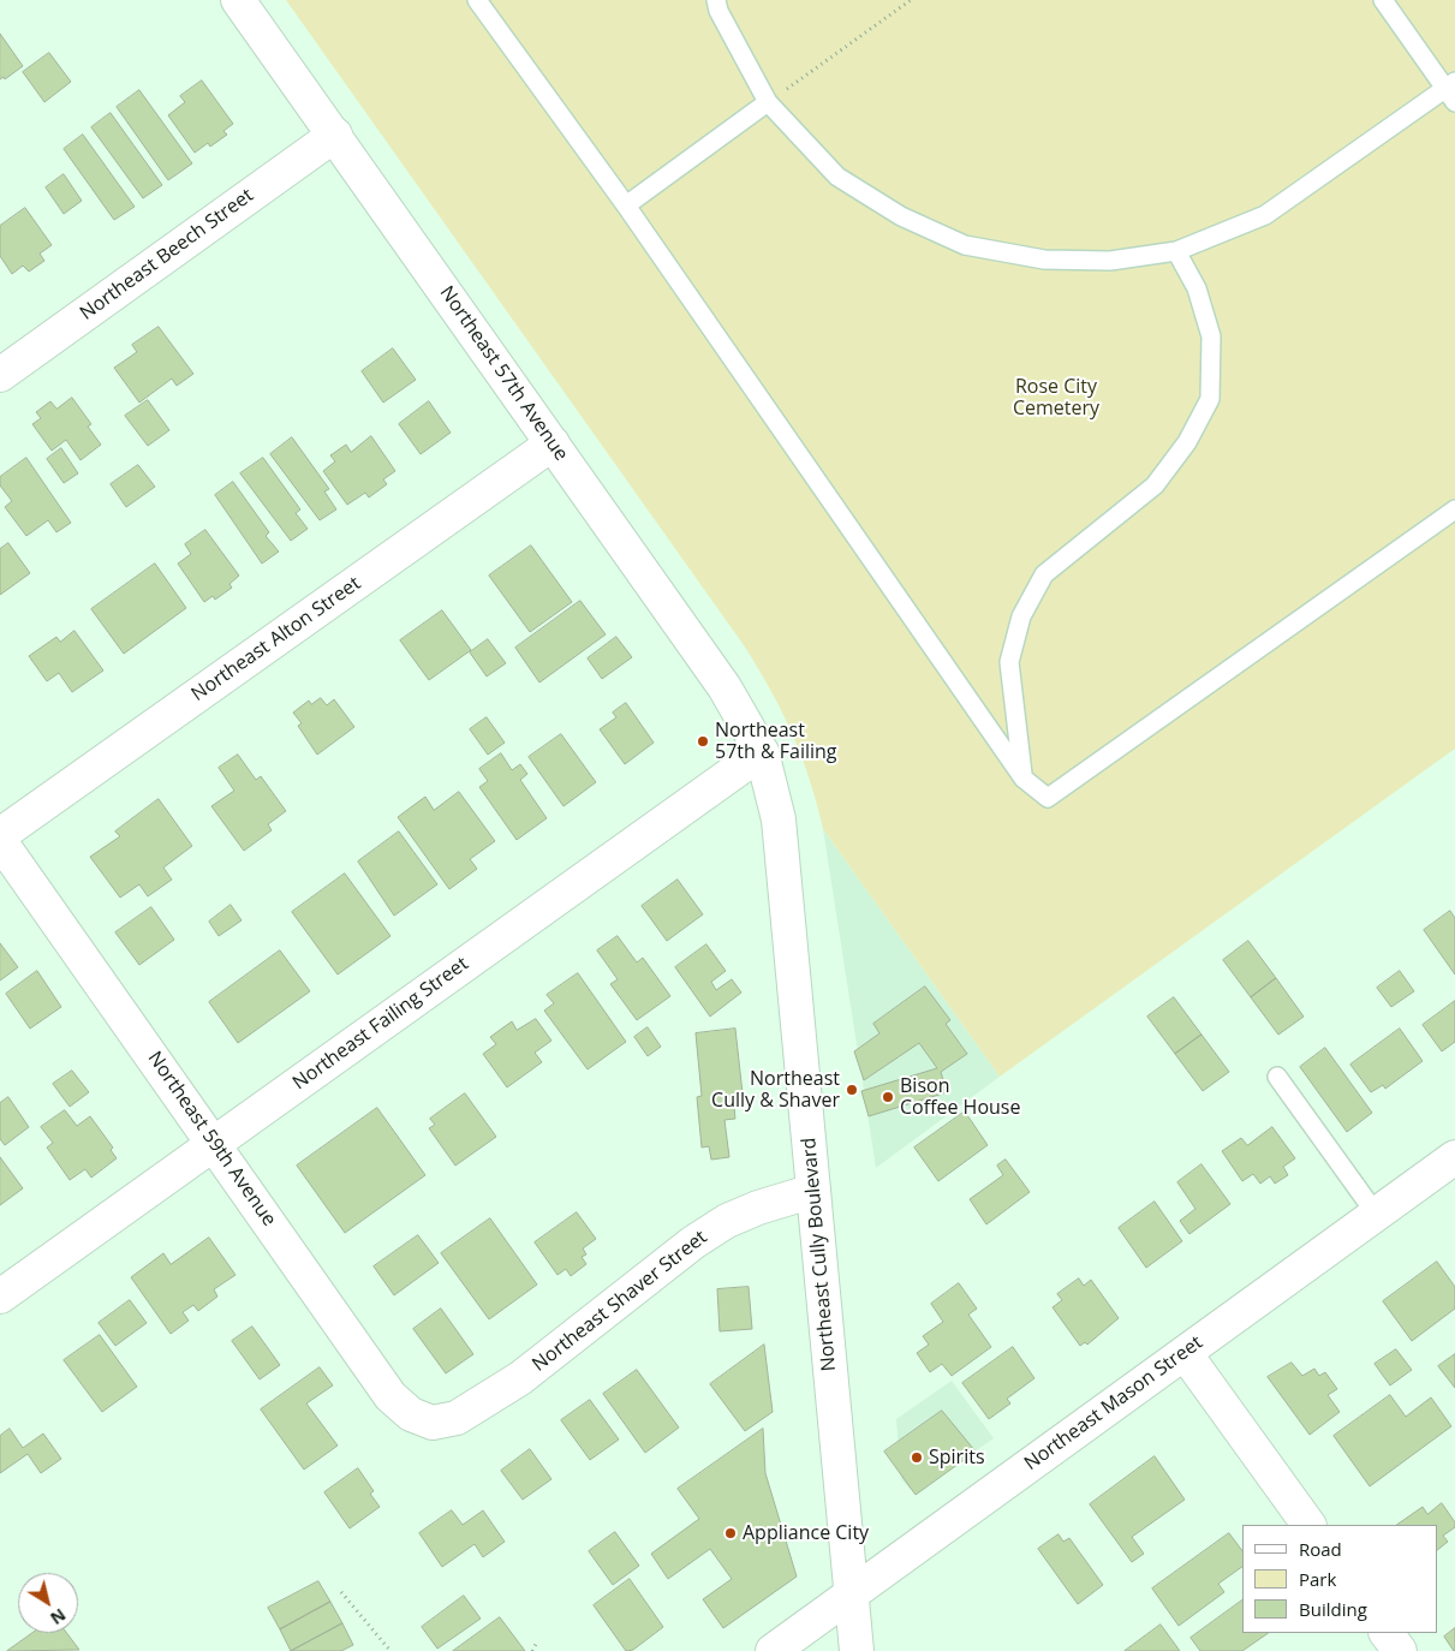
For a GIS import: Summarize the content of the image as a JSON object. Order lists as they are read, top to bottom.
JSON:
{
  "streets": {
    "street": [
      "Northeast Beech Street",
      "Northeast 57th Avenue",
      "Northeast Alton Street",
      "Northeast Failing Street",
      "Northeast 59th Avenue",
      "Northeast Cully Boulevard",
      "Northeast Shaver Street",
      "Northeast Mason Street"
    ]
  },
  "crossings": [
    ["Northeast Beech Street", "Northeast 57th Avenue"],
    ["Northeast 57th Avenue", "Northeast Alton Street"],
    ["Northeast 57th Avenue", "Northeast Failing Street"],
    ["Northeast 57th Avenue", "Northeast Cully Boulevard"],
    ["Northeast Failing Street", "Northeast 59th Avenue"],
    ["Northeast Failing Street", "Northeast Cully Boulevard"],
    ["Northeast 59th Avenue", "Northeast Shaver Street"],
    ["Northeast Cully Boulevard", "Northeast Shaver Street"],
    ["Northeast Cully Boulevard", "Northeast Mason Street"]
  ],
  "parks": ["Rose City Cemetery"],
  "places": [
    "Northeast 57th & Failing",
    "Northeast Cully & Shaver",
    "Bison Coffee House",
    "Spirits",
    "Appliance City"
  ],
  "legend": ["Road", "Park", "Building"],
  "north": "bottom right"
}
